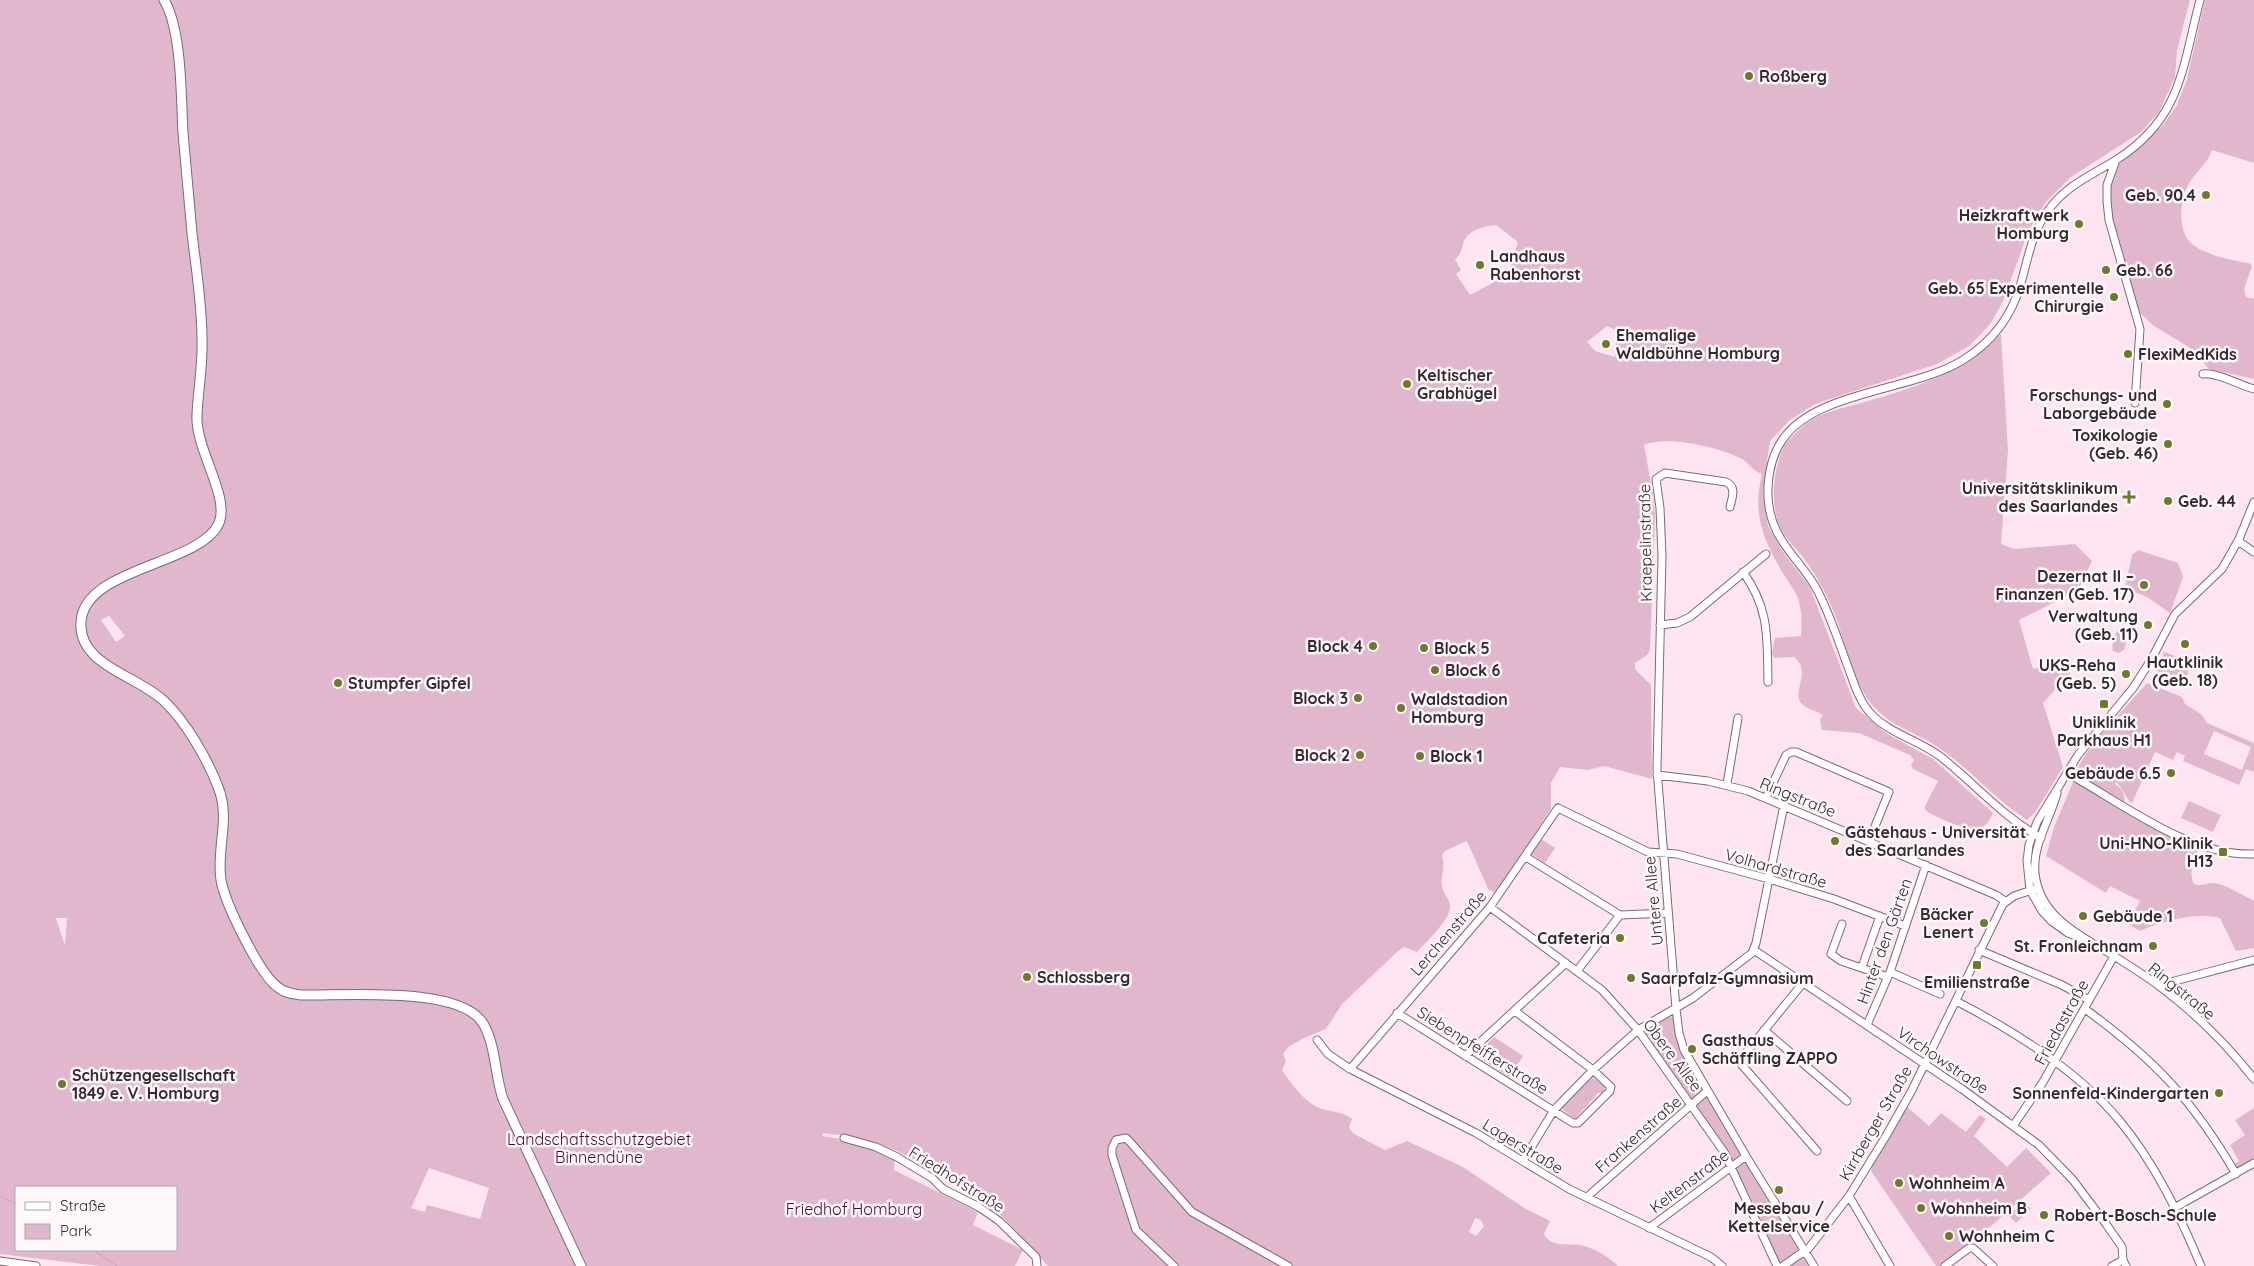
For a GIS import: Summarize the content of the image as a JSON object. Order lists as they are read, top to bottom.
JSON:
{
  "streets": {
    "street": [
      "Kraepelinstraße",
      "Ringstraße",
      "Volhardstraße",
      "Untere Allee",
      "Lerchenstraße",
      "Hinter den Gärten",
      "Friedastraße",
      "Siebenpfeifferstraße",
      "Obere Allee",
      "Virchowstraße",
      "Kirrberger Straße",
      "Frankenstraße",
      "Lagerstraße",
      "Friedhofstraße",
      "Keltenstraße"
    ]
  },
  "crossings": [
    ["Kraepelinstraße", "Untere Allee"],
    ["Ringstraße", "Untere Allee"],
    ["Ringstraße", "Hinter den Gärten"],
    ["Ringstraße", "Friedastraße"],
    ["Ringstraße", "Kirrberger Straße"],
    ["Volhardstraße", "Untere Allee"],
    ["Volhardstraße", "Lerchenstraße"],
    ["Volhardstraße", "Hinter den Gärten"],
    ["Untere Allee", "Kirrberger Straße"],
    ["Untere Allee", "Frankenstraße"],
    ["Untere Allee", "Keltenstraße"],
    ["Lerchenstraße", "Siebenpfeifferstraße"],
    ["Lerchenstraße", "Obere Allee"],
    ["Lerchenstraße", "Lagerstraße"],
    ["Hinter den Gärten", "Virchowstraße"],
    ["Friedastraße", "Virchowstraße"],
    ["Obere Allee", "Frankenstraße"],
    ["Obere Allee", "Keltenstraße"],
    ["Virchowstraße", "Kirrberger Straße"],
    ["Frankenstraße", "Lagerstraße"],
    ["Lagerstraße", "Keltenstraße"]
  ],
  "parks": ["Landschaftsschutzgebiet Binnendüne", "Friedhof Homburg"],
  "places": {
    "other": [
      "Roßberg",
      "Geb. 90.4",
      "Heizkraftwerk Homburg",
      "Landhaus Rabenhorst",
      "Geb. 66",
      "Geb. 65 Experimentelle Chirurgie",
      "Ehemalige Waldbühne Homburg",
      "FlexiMedKids",
      "Keltischer Grabhügel",
      "Forschungs- und Laborgebäude",
      "Toxikologie (Geb. 46)",
      "Geb. 44",
      "Dezernat II – Finanzen (Geb. 17)",
      "Verwaltung (Geb. 11)",
      "Hautklinik (Geb. 18)",
      "Block 4",
      "Block 5",
      "Block 6",
      "UKS-Reha (Geb. 5)",
      "Stumpfer Gipfel",
      "Block 3",
      "Waldstadion Homburg",
      "Block 2",
      "Block 1",
      "Gebäude 6.5",
      "Gästehaus - Universität des Saarlandes",
      "Gebäude 1",
      "Bäcker Lenert",
      "Cafeteria",
      "St. Fronleichnam",
      "Schlossberg",
      "Saarpfalz-Gymnasium",
      "Gasthaus Schäffling ZAPPO",
      "Schützengesellschaft 1849 e. V. Homburg",
      "Sonnenfeld-Kindergarten",
      "Wohnheim A",
      "Messebau / Kettelservice",
      "Wohnheim B",
      "Robert-Bosch-Schule",
      "Wohnheim C"
    ],
    "health": ["Universitätsklinikum des Saarlandes"],
    "transit": ["Uniklinik Parkhaus H1", "Uni-HNO-Klinik H13", "Emilienstraße"]
  },
  "legend": ["Straße", "Park"]
}
